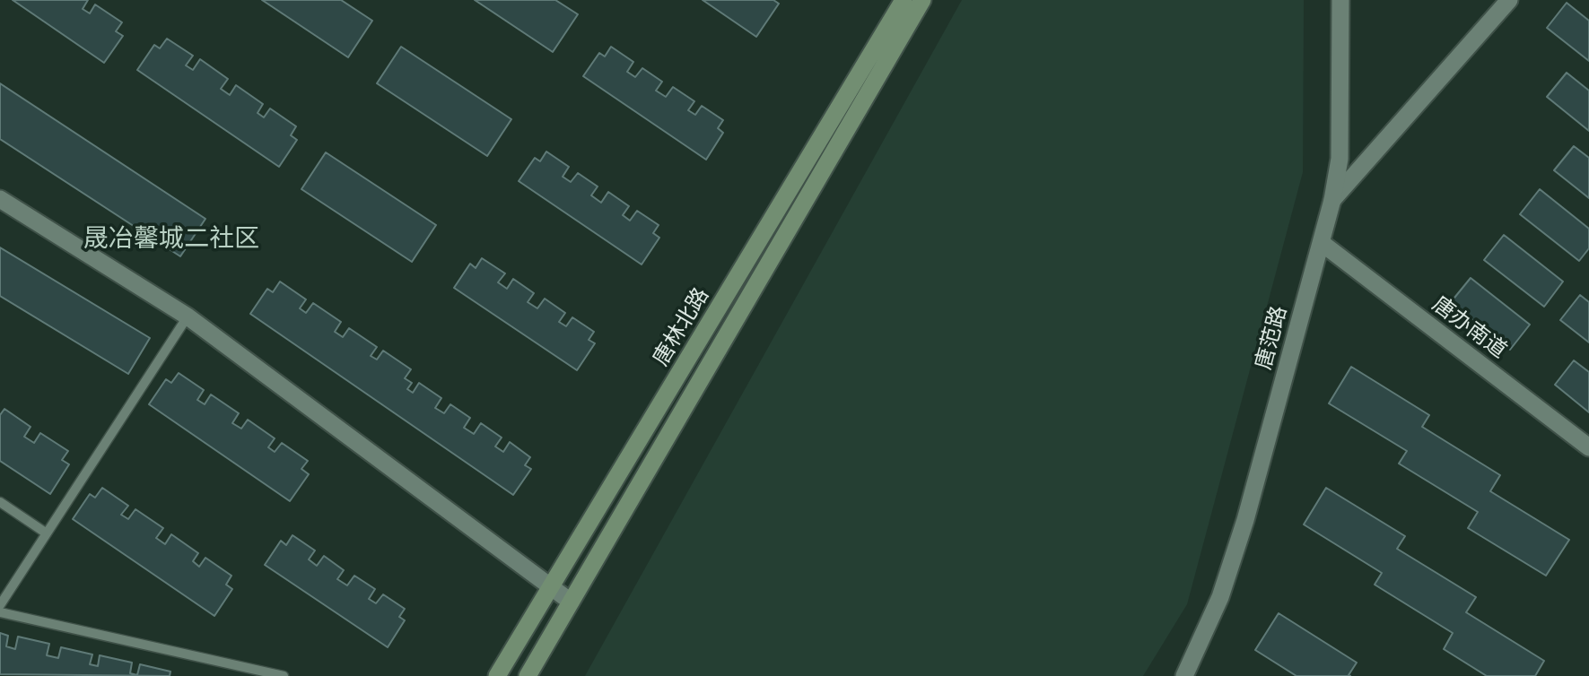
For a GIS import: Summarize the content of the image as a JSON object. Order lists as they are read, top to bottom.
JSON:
{
  "streets": {
    "main road": ["唐林北路"],
    "street": ["唐办南道", "唐范路"]
  },
  "crossings": [
    ["唐办南道", "唐范路"]
  ],
  "districts": ["晟冶馨城二社区"]
}
